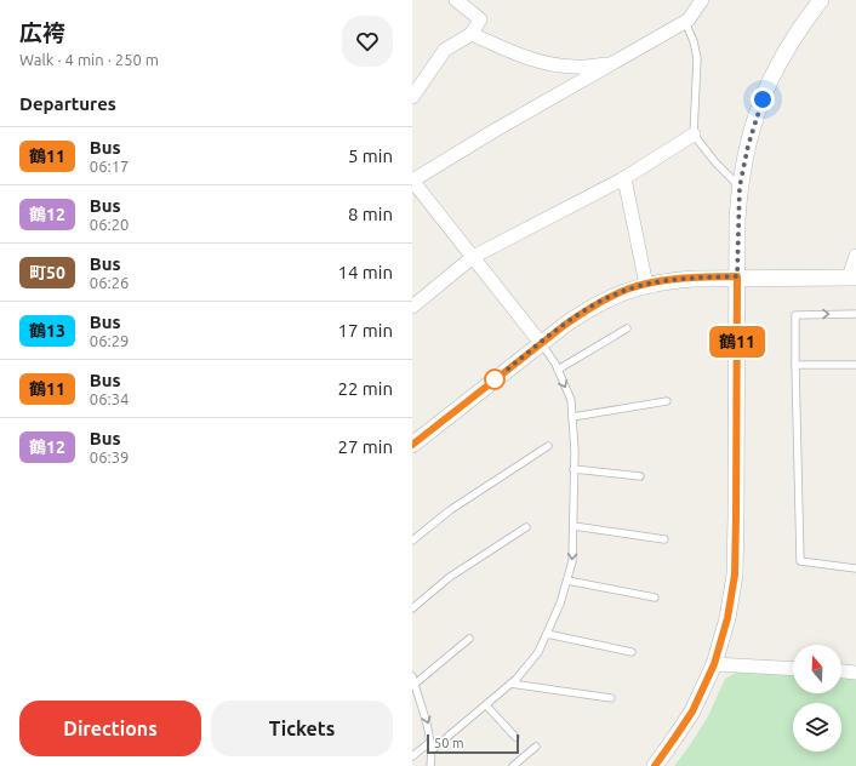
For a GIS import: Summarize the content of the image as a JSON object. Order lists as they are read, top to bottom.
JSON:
{
  "lines": ["bus line 鶴11"],
  "scale_bar": "50 m",
  "north": "top",
  "page": {
    "heading": [
      ["広袴", "Walk · 4 min · 250 m"],
      "Departures"
    ],
    "on_map": "鶴11",
    "list": [
      {
        "mark": "鶴11",
        "name": "Bus",
        "note": "06:17",
        "value": "5 min"
      },
      {
        "mark": "鶴12",
        "name": "Bus",
        "note": "06:20",
        "value": "8 min"
      },
      {
        "mark": "町50",
        "name": "Bus",
        "note": "06:26",
        "value": "14 min"
      },
      {
        "mark": "鶴13",
        "name": "Bus",
        "note": "06:29",
        "value": "17 min"
      },
      {
        "mark": "鶴11",
        "name": "Bus",
        "note": "06:34",
        "value": "22 min"
      },
      {
        "mark": "鶴12",
        "name": "Bus",
        "note": "06:39",
        "value": "27 min"
      }
    ],
    "buttons": ["Directions", "Tickets"],
    "scale": "50 m"
  }
}
